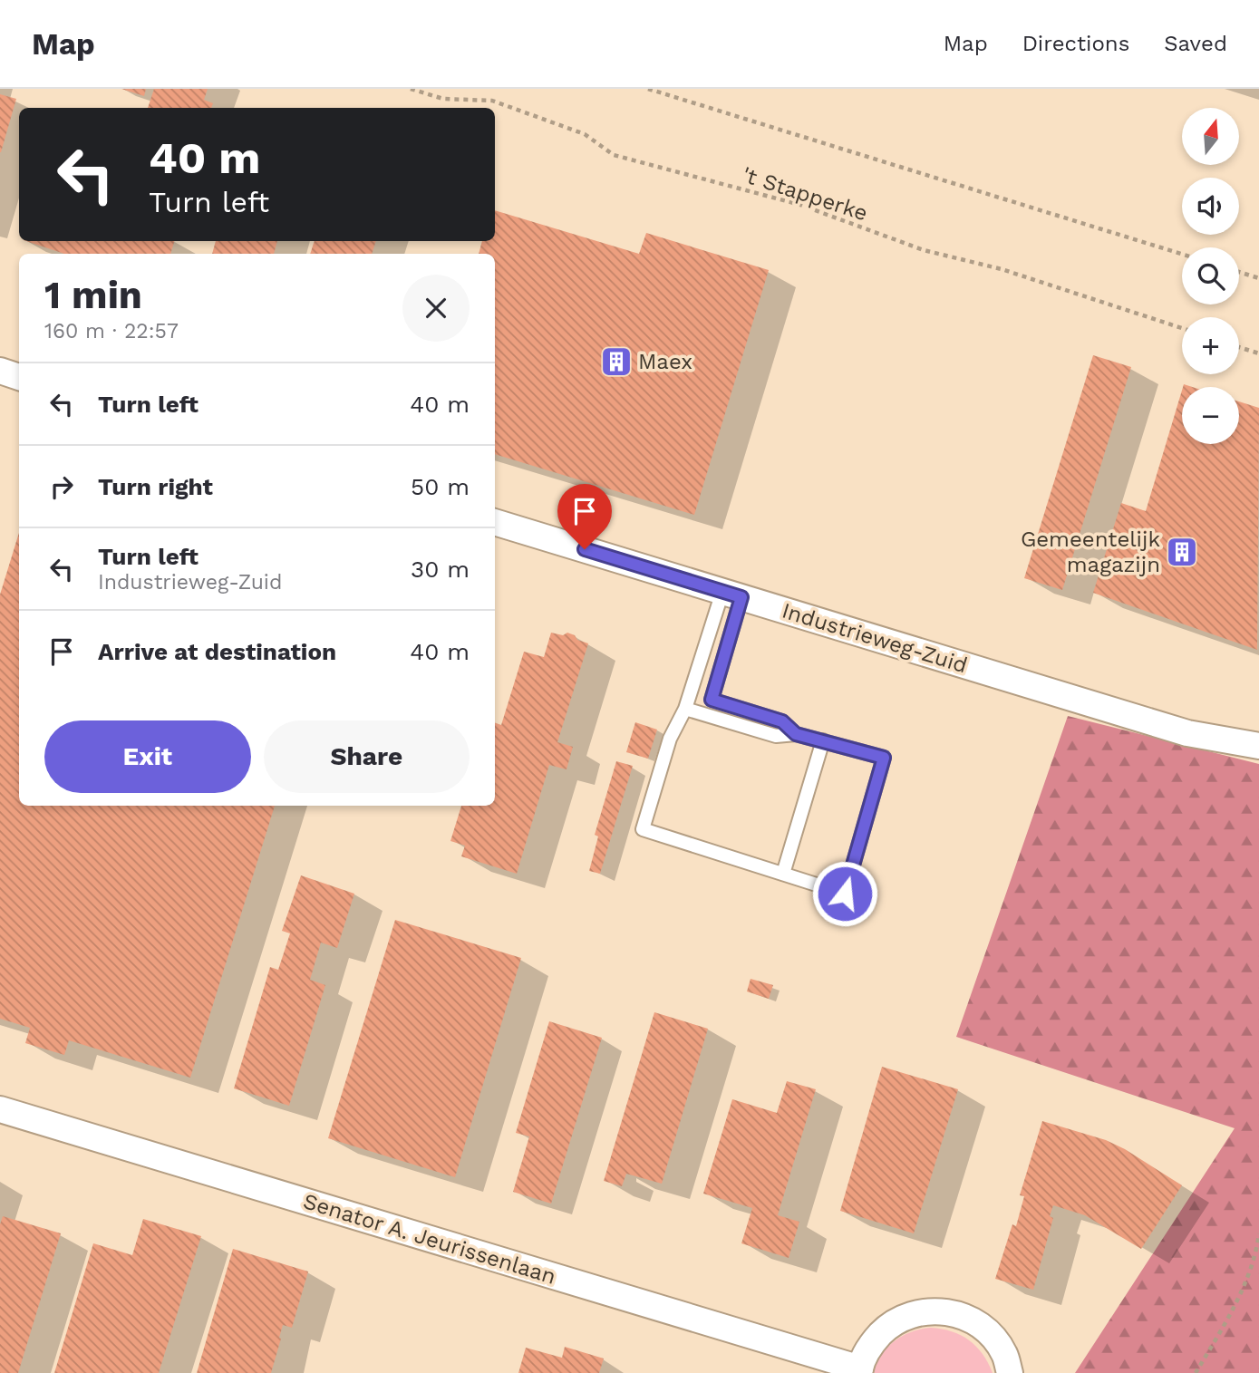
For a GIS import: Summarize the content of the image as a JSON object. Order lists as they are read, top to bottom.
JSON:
{
  "streets": {
    "street": ["Industrieweg-Zuid", "Senator A. Jeurissenlaan"],
    "path": ["'t Stapperke"]
  },
  "places": {
    "building": ["Maex", "Gemeentelijk magazijn"]
  },
  "north": "top",
  "page": {
    "header": "Map",
    "nav": ["Map", "Directions", "Saved"],
    "map_buttons": ["+", "−"],
    "turn": ["40 m", "Turn left"],
    "heading": ["1 min", "160 m · 22:57"],
    "list": [
      {
        "name": "Turn left",
        "value": "40 m"
      },
      {
        "name": "Turn right",
        "value": "50 m"
      },
      {
        "name": "Turn left",
        "note": "Industrieweg-Zuid",
        "value": "30 m"
      },
      {
        "name": "Arrive at destination",
        "value": "40 m"
      }
    ],
    "buttons": ["Exit", "Share"]
  }
}
